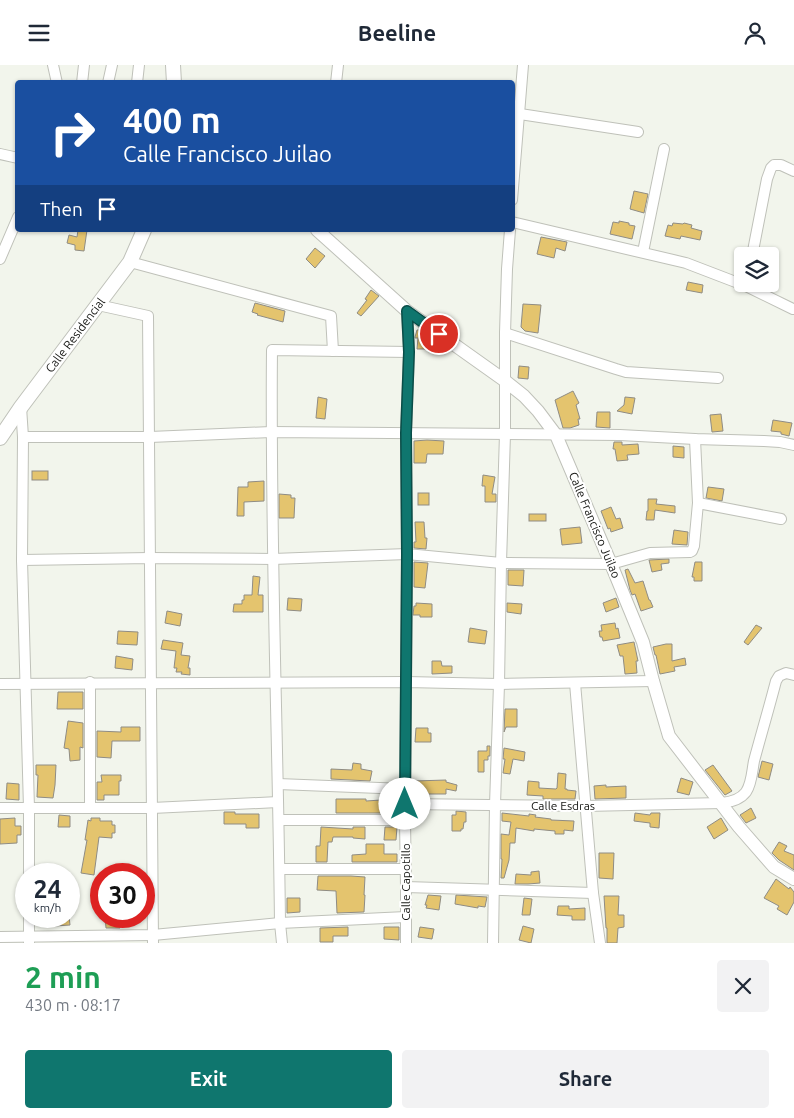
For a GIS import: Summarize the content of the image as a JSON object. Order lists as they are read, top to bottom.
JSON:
{
  "streets": {
    "main road": ["Calle Residencial"],
    "street": ["Calle Francisco Juilao", "Calle Esdras", "Calle Capotillo"]
  },
  "crossings": [
    ["Calle Francisco Juilao", "Calle Esdras"],
    ["Calle Francisco Juilao", "Calle Capotillo"],
    ["Calle Esdras", "Calle Capotillo"]
  ],
  "page": {
    "header": "Beeline",
    "turn": ["400 m", "Calle Francisco Juilao"],
    "then": "Then",
    "speed": "24 km/h",
    "limit": "30",
    "heading": ["2 min", "430 m · 08:17"],
    "buttons": ["Exit", "Share"]
  }
}
